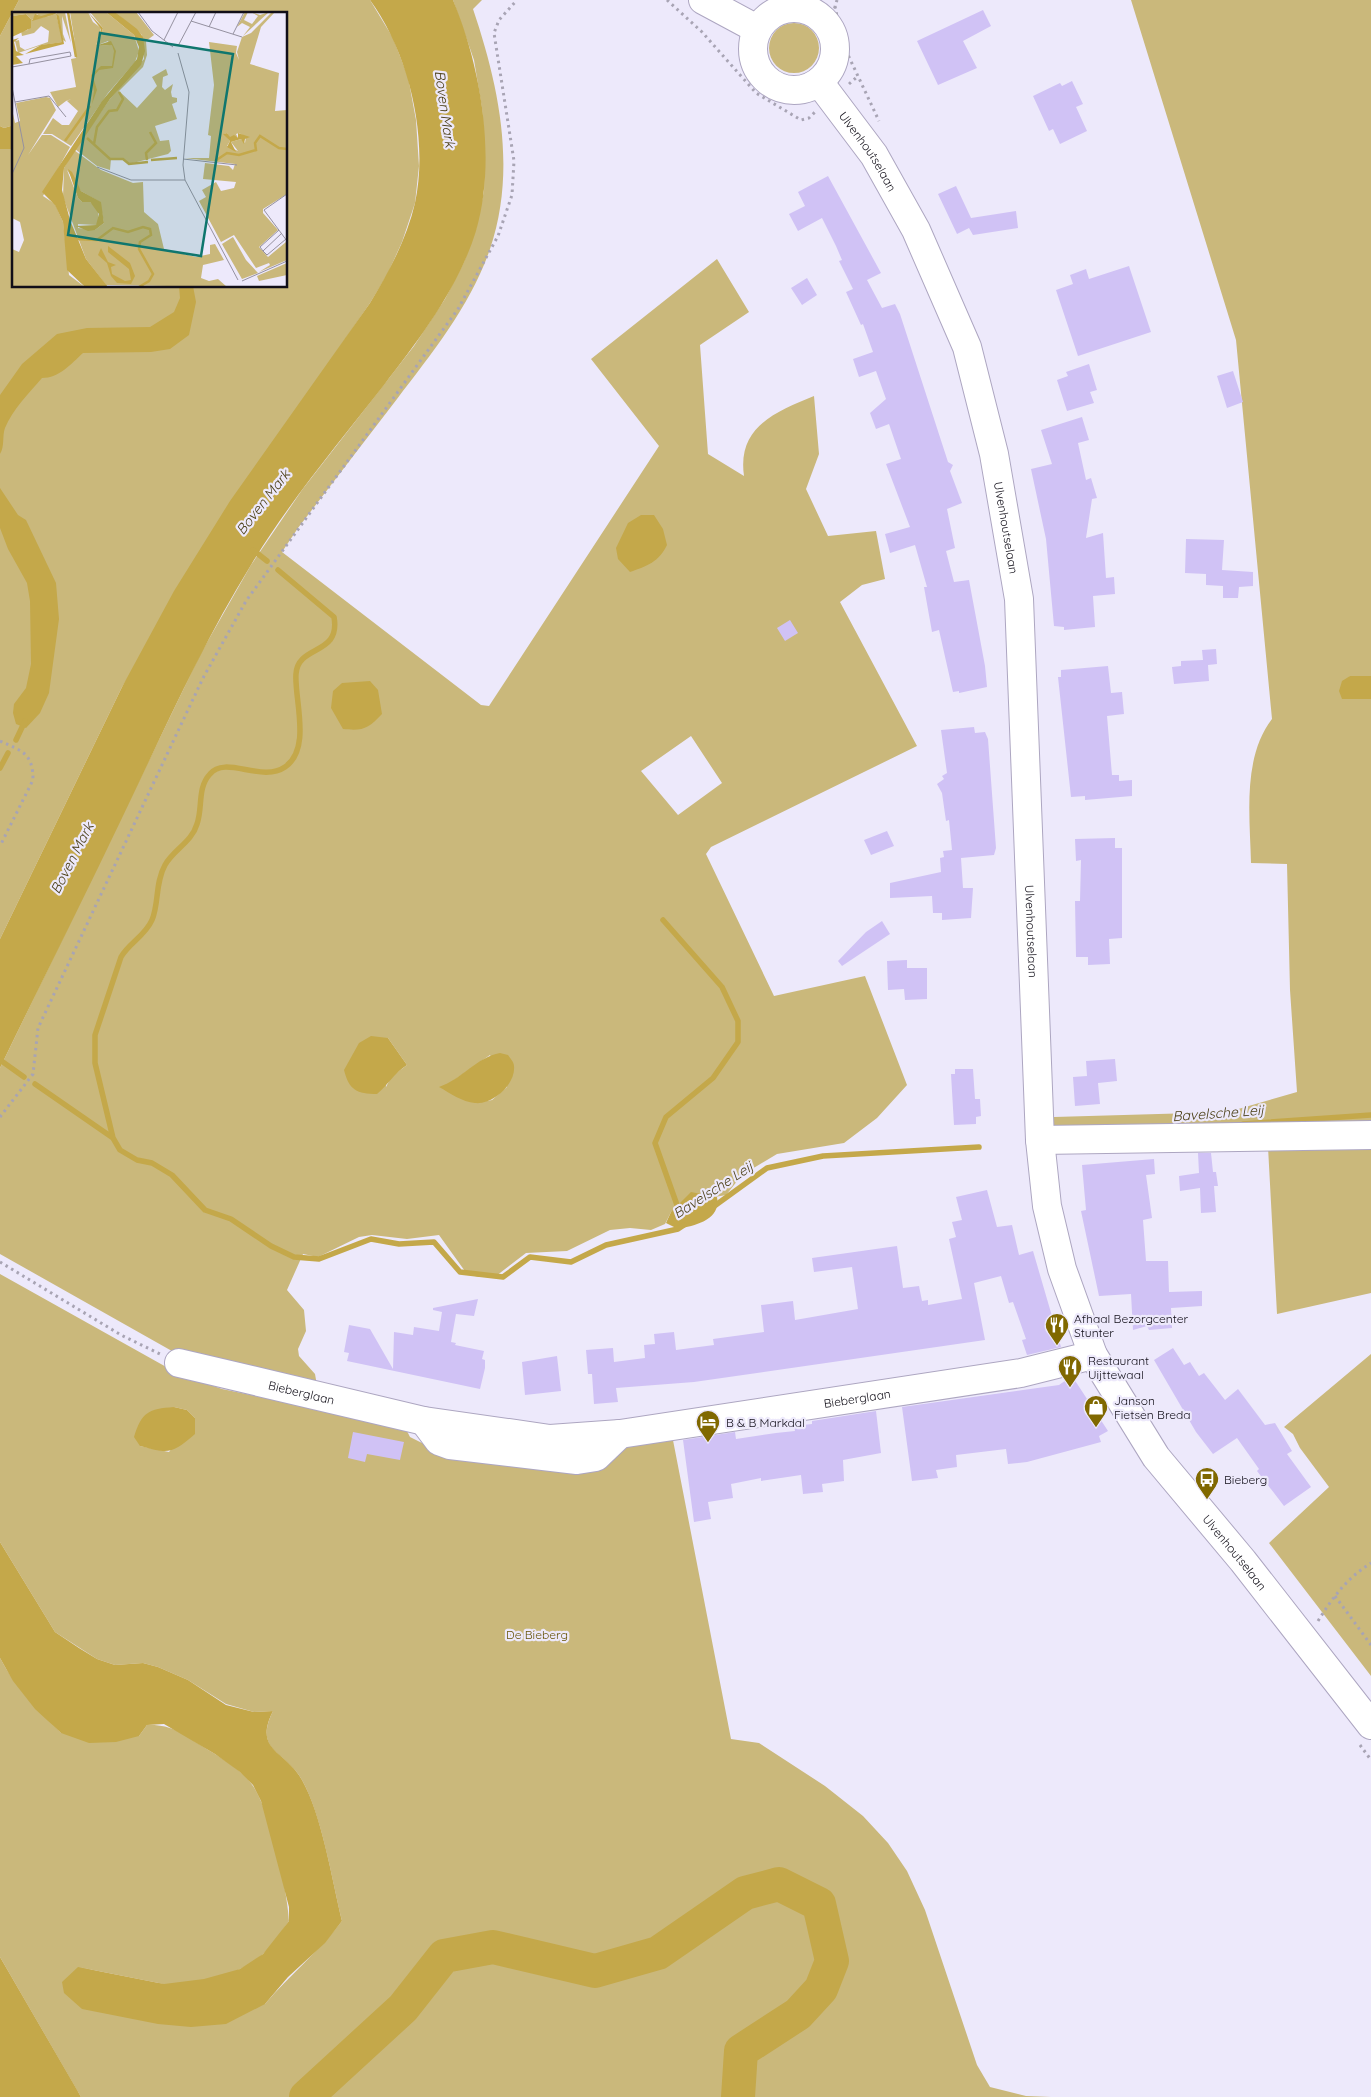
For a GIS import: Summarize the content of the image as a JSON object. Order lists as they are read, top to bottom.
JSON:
{
  "streets": {
    "main road": ["Ulvenhoutselaan", "Bieberglaan"]
  },
  "crossings": [
    ["Ulvenhoutselaan", "Bieberglaan"]
  ],
  "water": ["Boven Mark", "Bavelsche Leij"],
  "parks": ["De Bieberg"],
  "places": {
    "restaurant": ["Afhaal Bezorgcenter Stunter", "Restaurant Uijttewaal"],
    "shop": ["Janson Fietsen Breda"],
    "hotel": ["B & B Markdal"],
    "bus stop": ["Bieberg"]
  }
}
